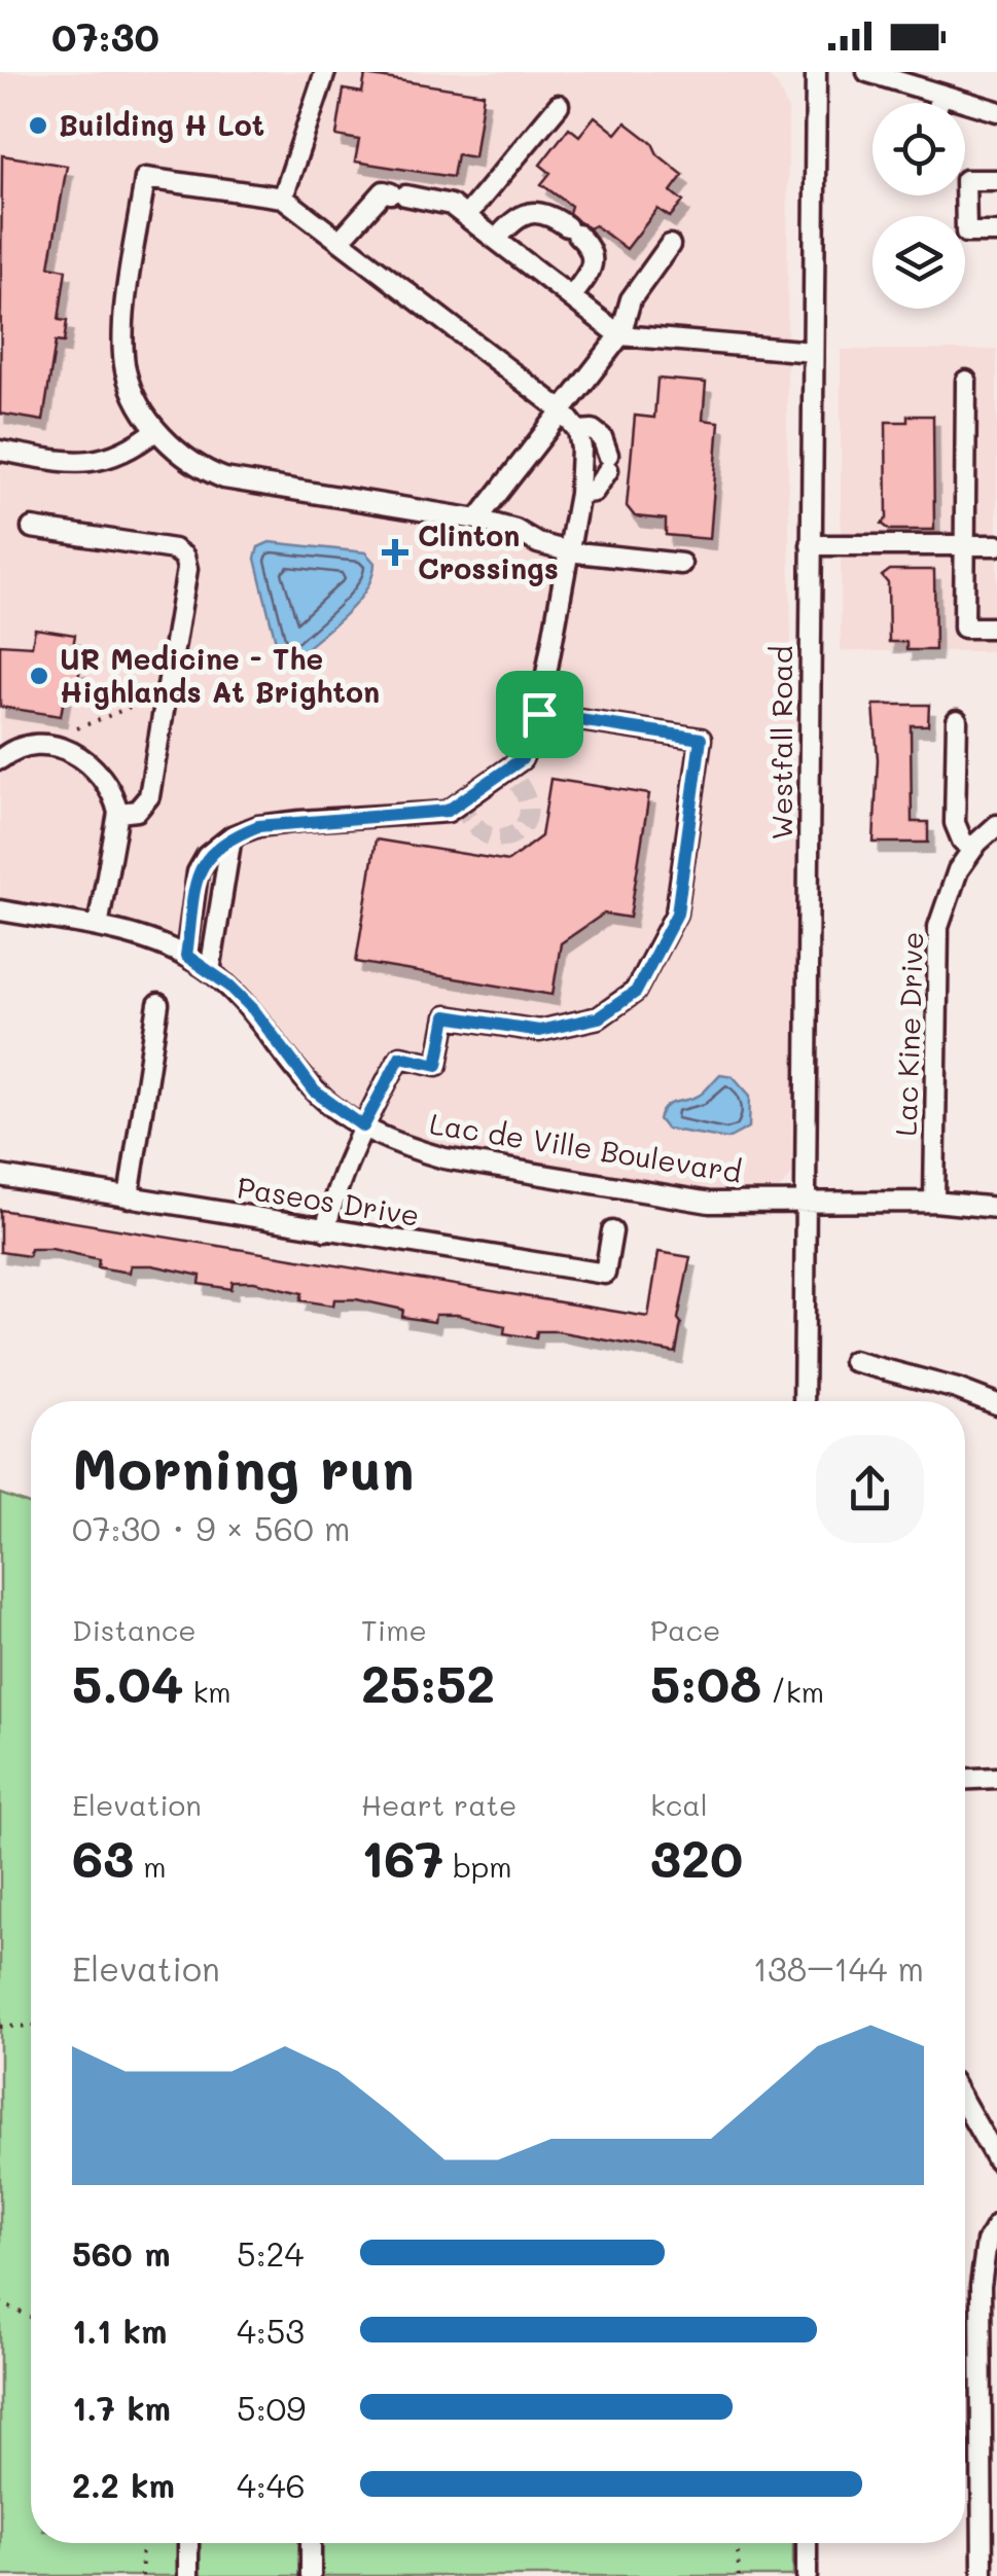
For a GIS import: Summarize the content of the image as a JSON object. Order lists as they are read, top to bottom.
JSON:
{
  "streets": {
    "street": [
      "Westfall Road",
      "Lac Kine Drive",
      "Lac de Ville Boulevard",
      "Paseos Drive"
    ]
  },
  "crossings": [
    ["Westfall Road", "Lac de Ville Boulevard"],
    ["Lac Kine Drive", "Lac de Ville Boulevard"]
  ],
  "places": {
    "other": ["Building H Lot", "UR Medicine - The Highlands At Brighton"],
    "health": ["Clinton Crossings"]
  },
  "page": {
    "status": "07:30",
    "heading": ["Morning run", "07:30 · 9 × 560 m"],
    "stats": [
      ["Distance", "5.04 km"],
      ["Time", "25:52"],
      ["Pace", "5:08 /km"],
      ["Elevation", "63 m"],
      ["Heart rate", "167 bpm"],
      ["kcal", "320"]
    ],
    "chart": ["Elevation", "138–144 m"],
    "list": [
      {
        "name": "560 m",
        "note": "5:24"
      },
      {
        "name": "1.1 km",
        "note": "4:53"
      },
      {
        "name": "1.7 km",
        "note": "5:09"
      },
      {
        "name": "2.2 km",
        "note": "4:46"
      }
    ]
  }
}
